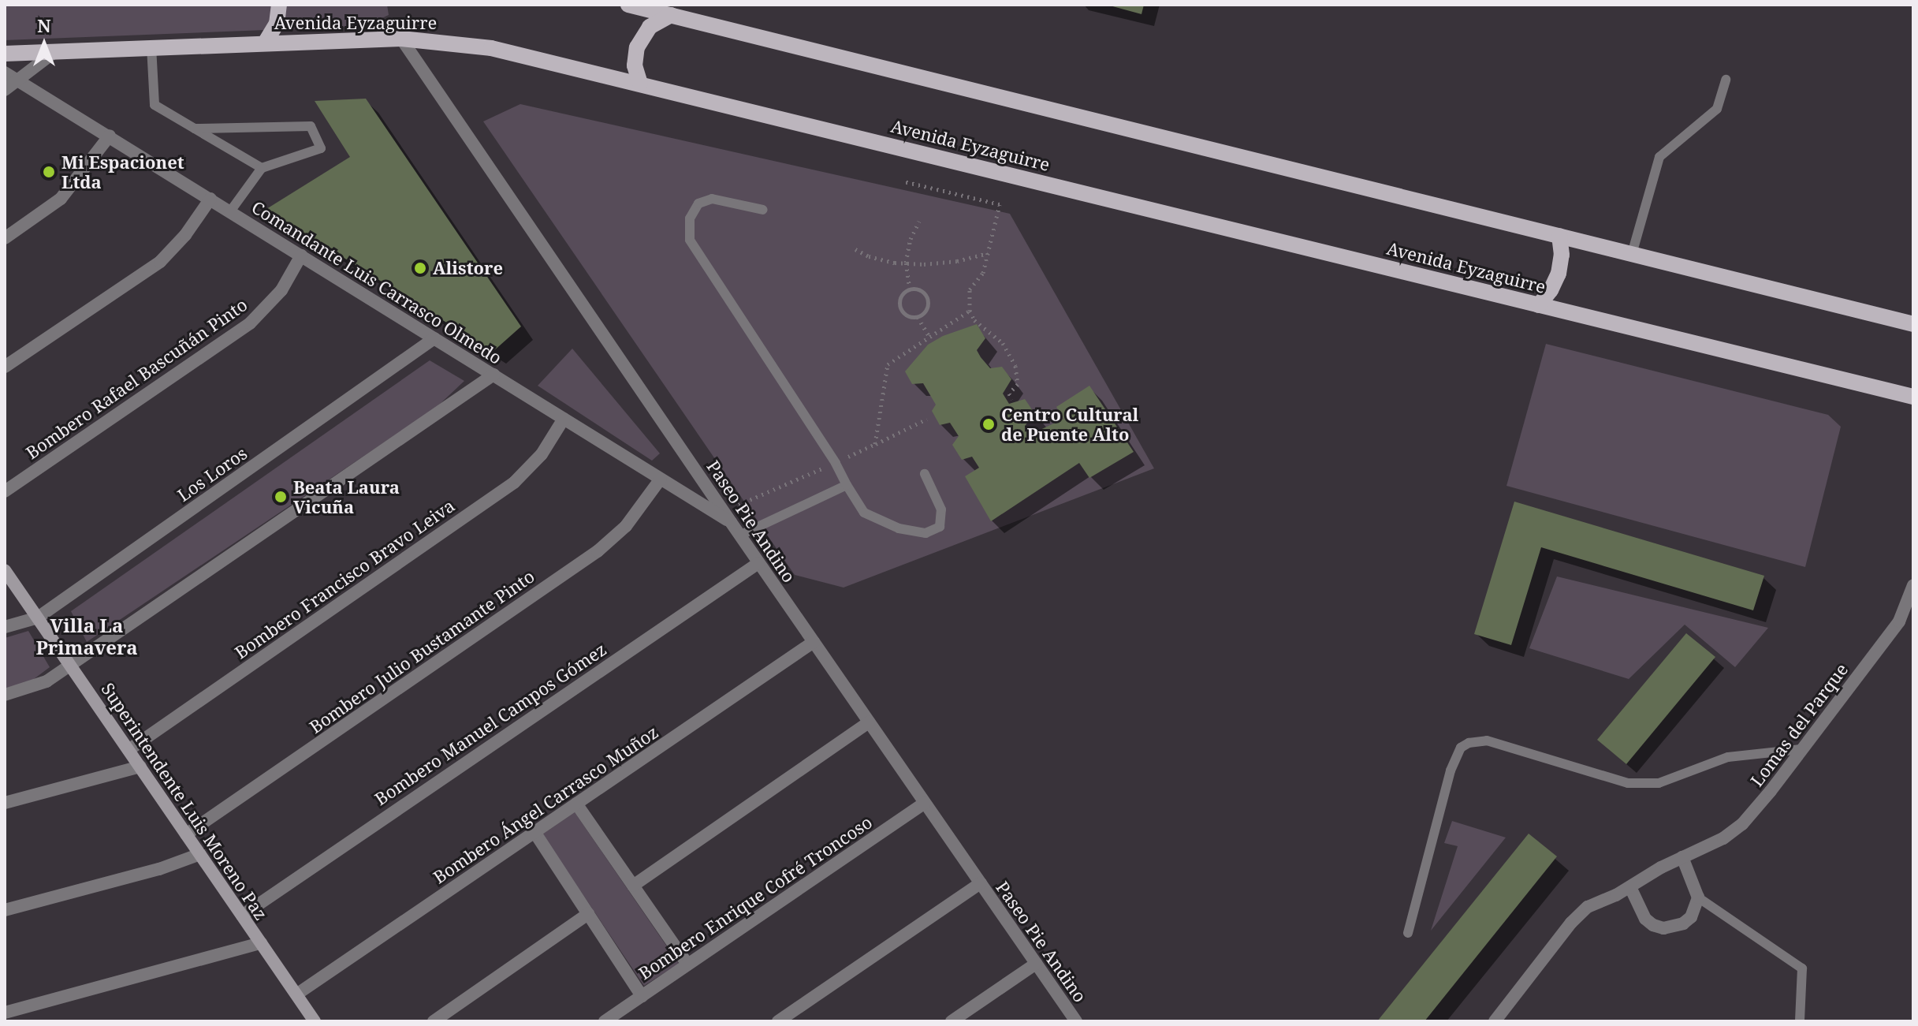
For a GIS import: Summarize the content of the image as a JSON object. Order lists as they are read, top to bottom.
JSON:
{
  "streets": {
    "main road": ["Avenida Eyzaguirre"],
    "street": [
      "Comandante Luis Carrasco Olmedo",
      "Bombero Rafael Bascuñán Pinto",
      "Los Loros",
      "Paseo Pie Andino",
      "Bombero Francisco Bravo Leiva",
      "Bombero Julio Bustamante Pinto",
      "Bombero Manuel Campos Gómez",
      "Lomas del Parque",
      "Superintendente Luis Moreno Paz",
      "Bombero Ángel Carrasco Muñoz",
      "Bombero Enrique Cofré Troncoso"
    ]
  },
  "crossings": [
    ["Avenida Eyzaguirre", "Paseo Pie Andino"],
    ["Comandante Luis Carrasco Olmedo", "Bombero Rafael Bascuñán Pinto"],
    ["Comandante Luis Carrasco Olmedo", "Los Loros"],
    ["Comandante Luis Carrasco Olmedo", "Paseo Pie Andino"],
    ["Comandante Luis Carrasco Olmedo", "Bombero Francisco Bravo Leiva"],
    ["Comandante Luis Carrasco Olmedo", "Bombero Julio Bustamante Pinto"],
    ["Los Loros", "Superintendente Luis Moreno Paz"],
    ["Paseo Pie Andino", "Bombero Manuel Campos Gómez"],
    ["Paseo Pie Andino", "Bombero Ángel Carrasco Muñoz"],
    ["Paseo Pie Andino", "Bombero Enrique Cofré Troncoso"],
    ["Bombero Francisco Bravo Leiva", "Superintendente Luis Moreno Paz"],
    ["Bombero Julio Bustamante Pinto", "Superintendente Luis Moreno Paz"],
    ["Bombero Manuel Campos Gómez", "Superintendente Luis Moreno Paz"],
    ["Superintendente Luis Moreno Paz", "Bombero Ángel Carrasco Muñoz"]
  ],
  "districts": ["Villa La Primavera"],
  "places": [
    "Mi Espacionet Ltda",
    "Alistore",
    "Centro Cultural de Puente Alto",
    "Beata Laura Vicuña"
  ],
  "north": "top"
}
